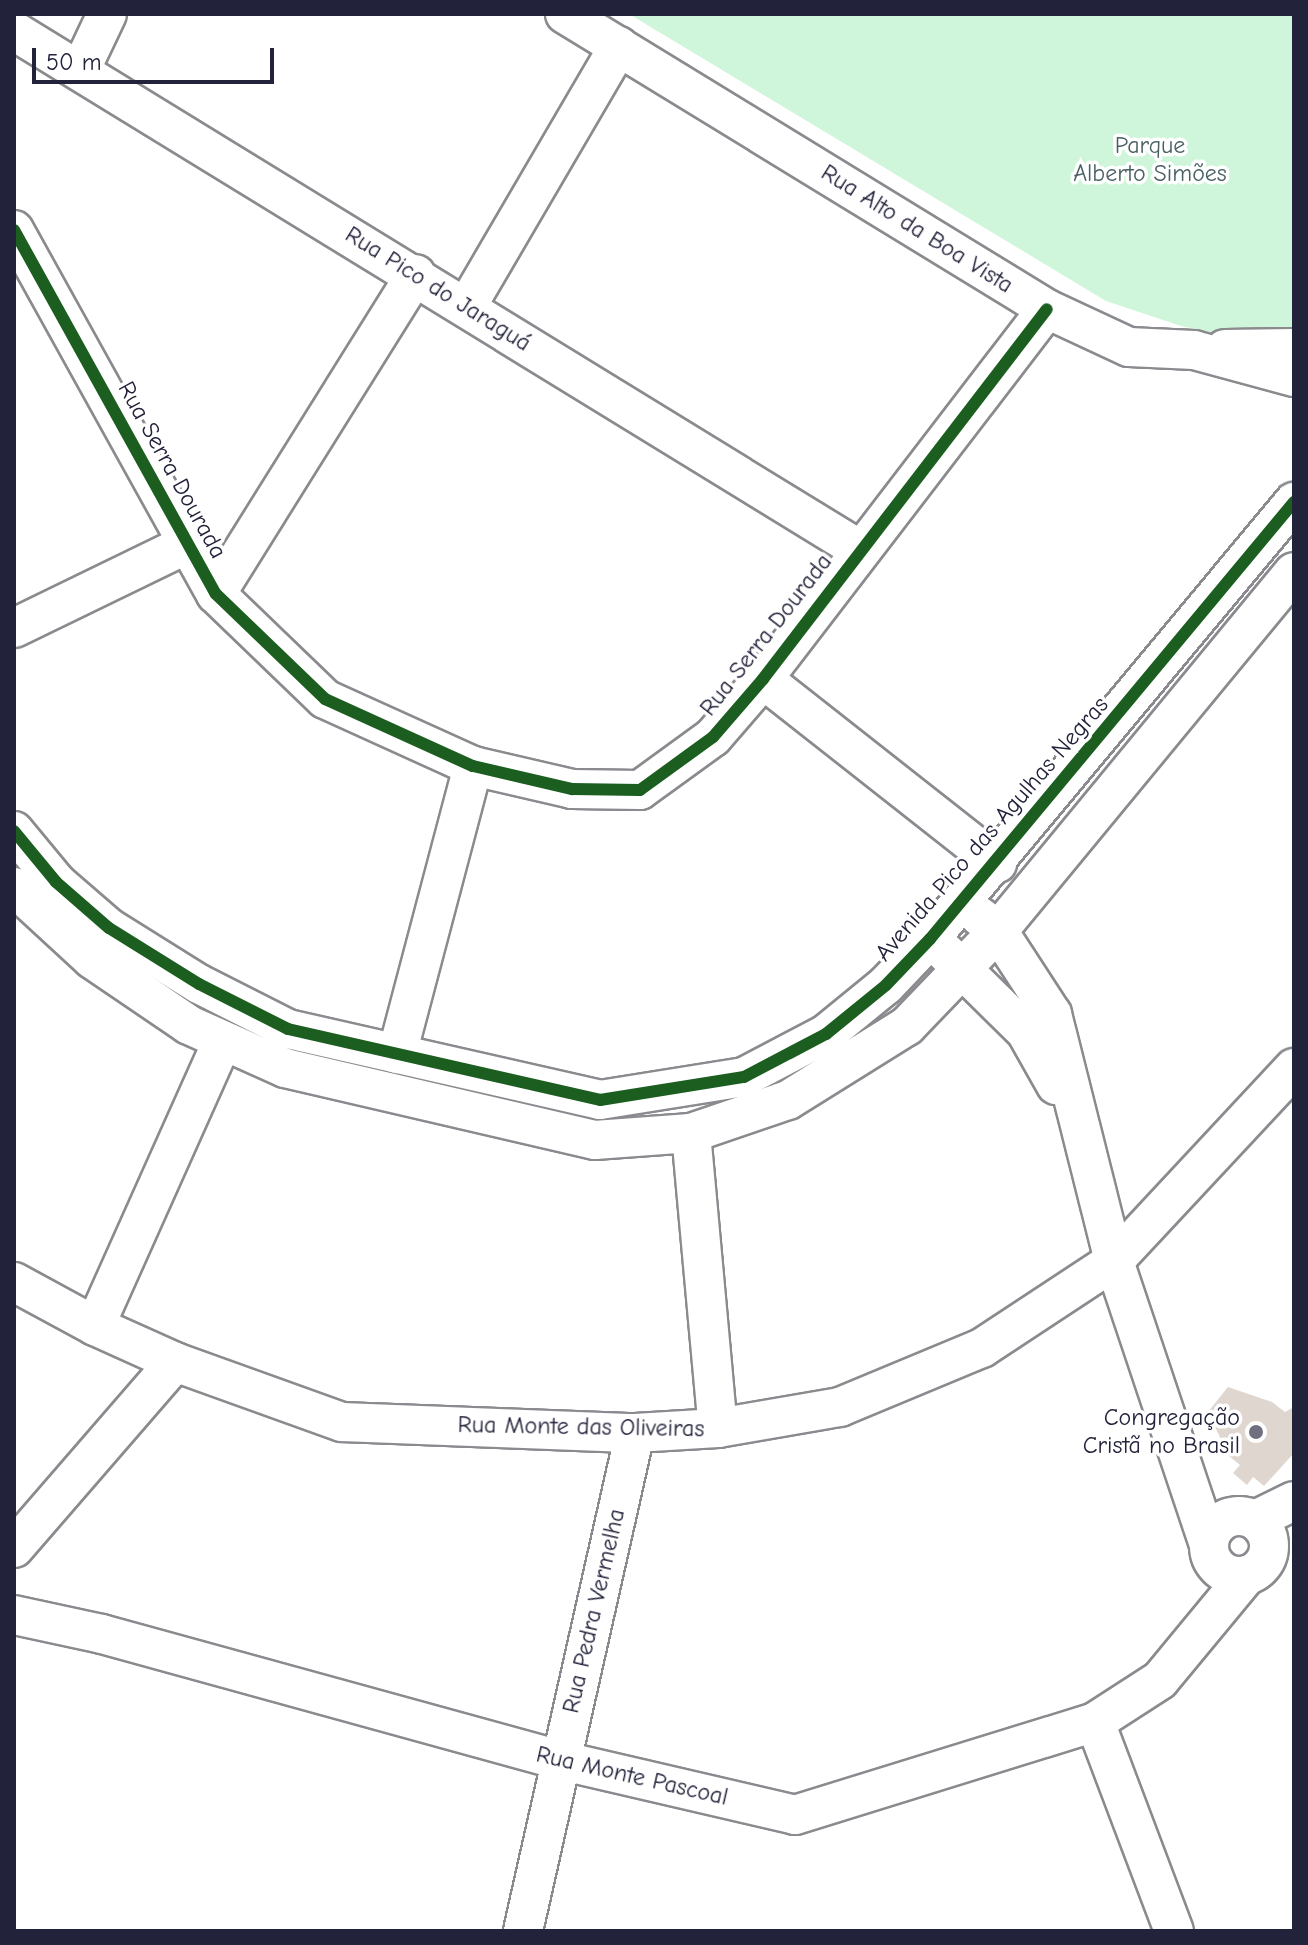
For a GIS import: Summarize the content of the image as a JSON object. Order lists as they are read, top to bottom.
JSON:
{
  "streets": {
    "street": [
      "Rua Alto da Boa Vista",
      "Rua Pico do Jaraguá",
      "Rua Serra Dourada",
      "Avenida Pico das Agulhas Negras",
      "Rua Monte das Oliveiras",
      "Rua Pedra Vermelha",
      "Rua Monte Pascoal"
    ]
  },
  "crossings": [
    ["Rua Alto da Boa Vista", "Rua Serra Dourada"],
    ["Rua Pico do Jaraguá", "Rua Serra Dourada"],
    ["Rua Monte das Oliveiras", "Rua Pedra Vermelha"],
    ["Rua Pedra Vermelha", "Rua Monte Pascoal"]
  ],
  "parks": ["Parque Alberto Simões"],
  "places": ["Congregação Cristã no Brasil"],
  "scale_bar": "50 m"
}
